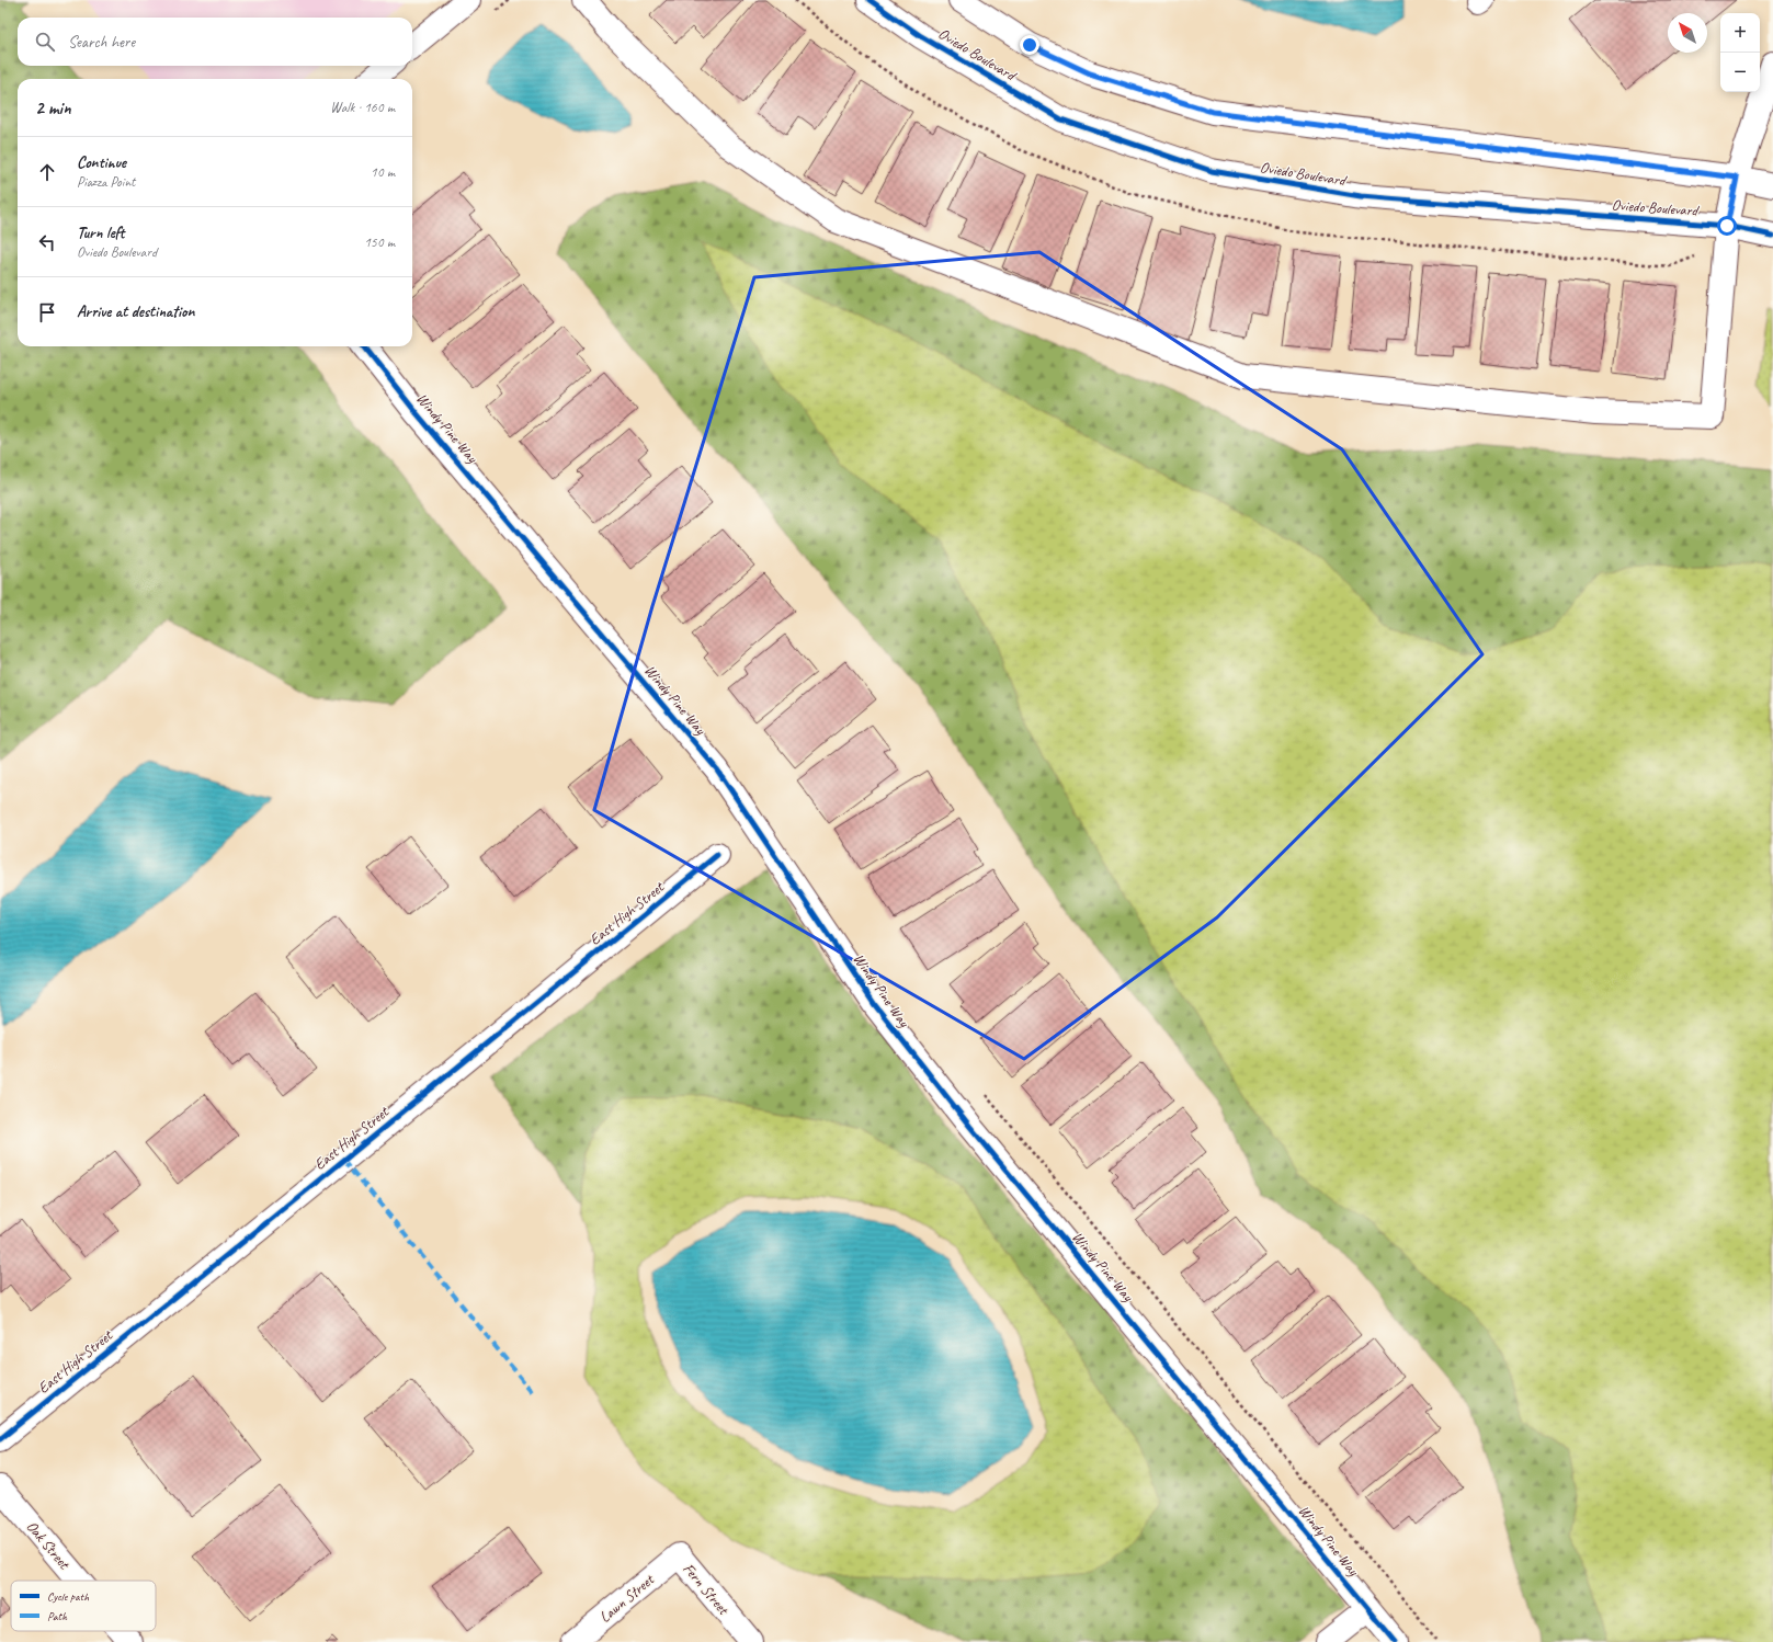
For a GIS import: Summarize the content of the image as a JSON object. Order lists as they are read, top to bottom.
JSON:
{
  "streets": {
    "street": [
      "Oviedo Boulevard",
      "Windy Pine Way",
      "East High Street",
      "Oak Street",
      "Fern Street",
      "Lawn Street"
    ]
  },
  "crossings": [
    ["Fern Street", "Lawn Street"]
  ],
  "legend": ["Cycle path", "Path"],
  "north": "top left",
  "page": {
    "map_buttons": ["+", "−"],
    "search": "Search here",
    "heading": ["2 min", "Walk · 160 m"],
    "list": [
      ["Continue", "Piazza Point", "10 m"],
      ["Turn left", "Oviedo Boulevard", "150 m"],
      "Arrive at destination"
    ]
  }
}
